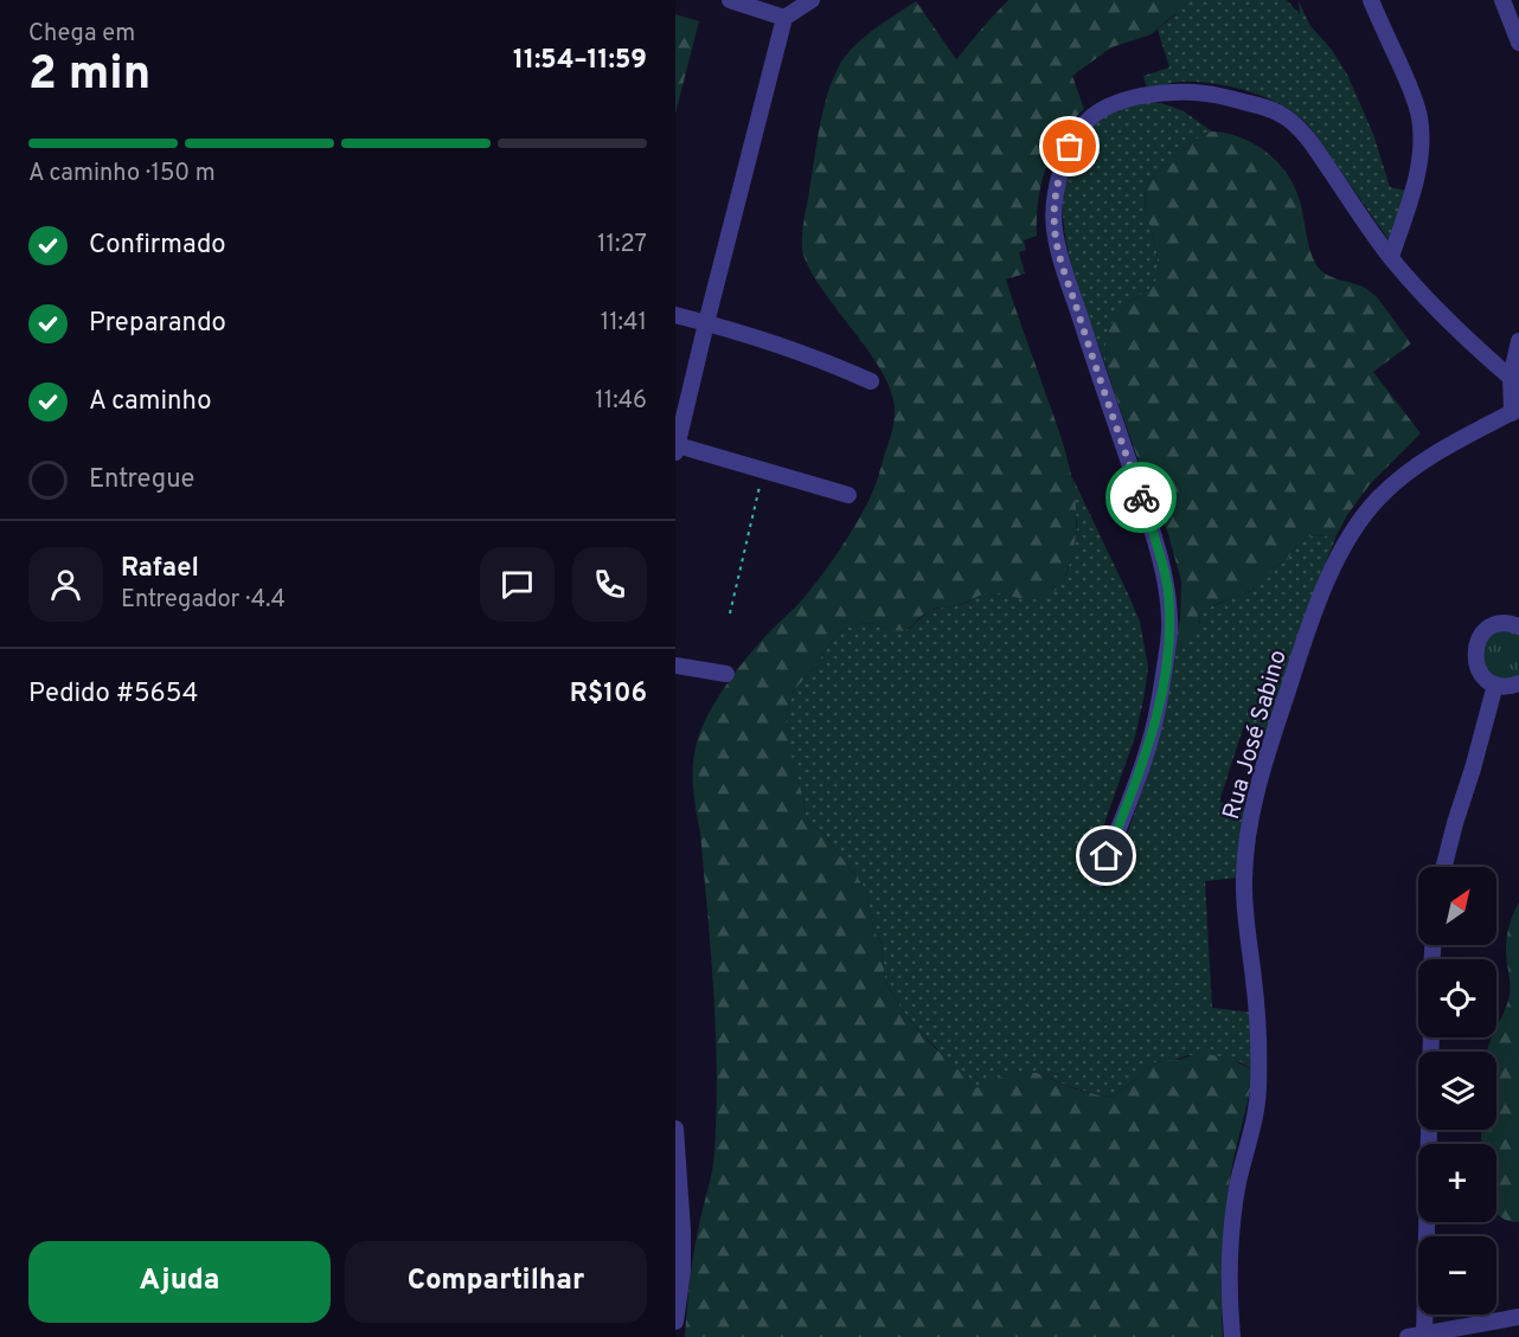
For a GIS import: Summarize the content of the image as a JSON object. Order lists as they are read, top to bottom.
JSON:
{
  "streets": {
    "street": ["Rua José Sabino"]
  },
  "north": "top right",
  "page": {
    "heading": ["2 min", "Chega em", "11:54–11:59"],
    "panel": [
      "Rafael",
      "Entregador · 4.4",
      "Pedido #5654",
      "R$106"
    ],
    "bar": "A caminho · 150 m",
    "list": [
      ["Confirmado", "11:27"],
      ["Preparando", "11:41"],
      ["A caminho", "11:46"],
      "Entregue"
    ],
    "map_buttons": ["+", "−"],
    "buttons": ["Ajuda", "Compartilhar"]
  }
}
